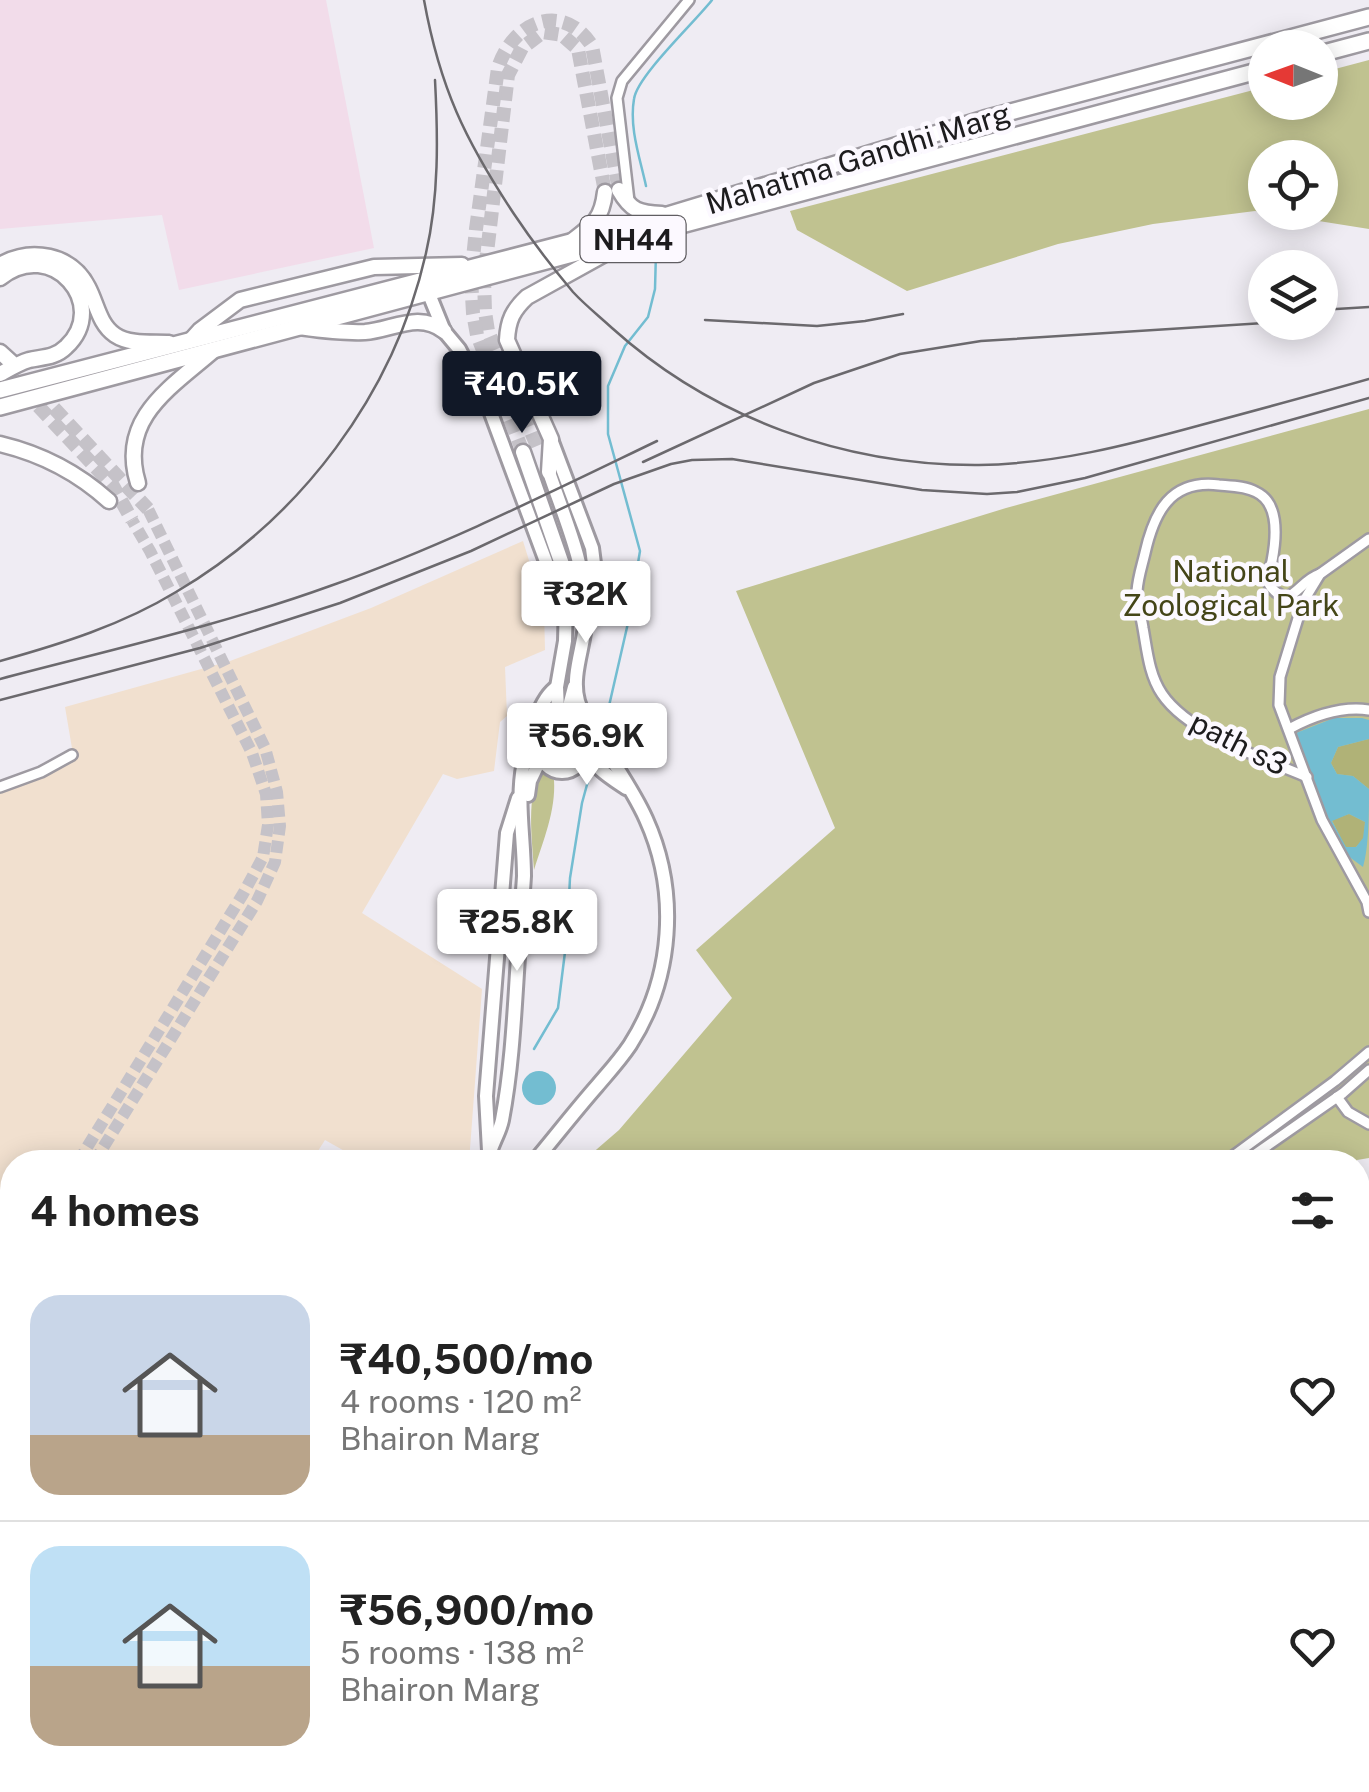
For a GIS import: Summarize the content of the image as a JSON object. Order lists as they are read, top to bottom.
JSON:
{
  "streets": {
    "highway": ["Mahatma Gandhi Marg", "NH44"],
    "street": ["path s3"]
  },
  "parks": ["National Zoological Park"],
  "north": "left",
  "page": {
    "price": [
      "₹40.5K",
      "₹32K",
      "₹56.9K",
      "₹25.8K"
    ],
    "heading": "4 homes",
    "list": [
      {
        "name": "₹40,500/mo",
        "note": "4 rooms · 120 m² · Bhairon Marg"
      },
      {
        "name": "₹56,900/mo",
        "note": "5 rooms · 138 m² · Bhairon Marg"
      }
    ]
  }
}
